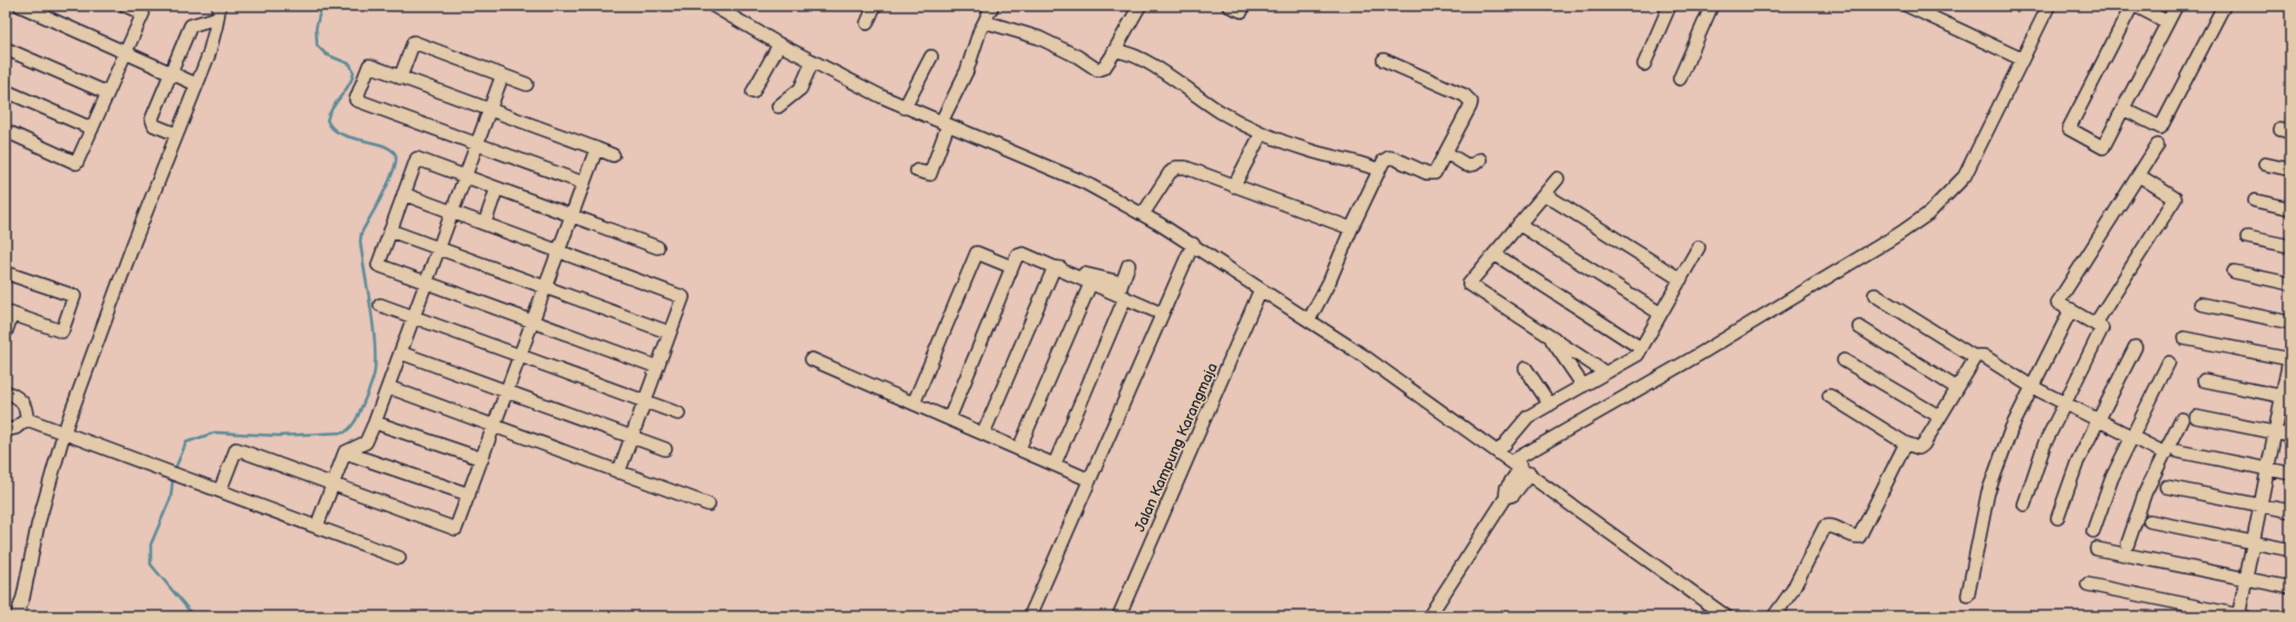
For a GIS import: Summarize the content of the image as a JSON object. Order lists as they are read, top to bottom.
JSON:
{
  "streets": {
    "street": ["Jalan Kampung Karangmaja"]
  }
}
